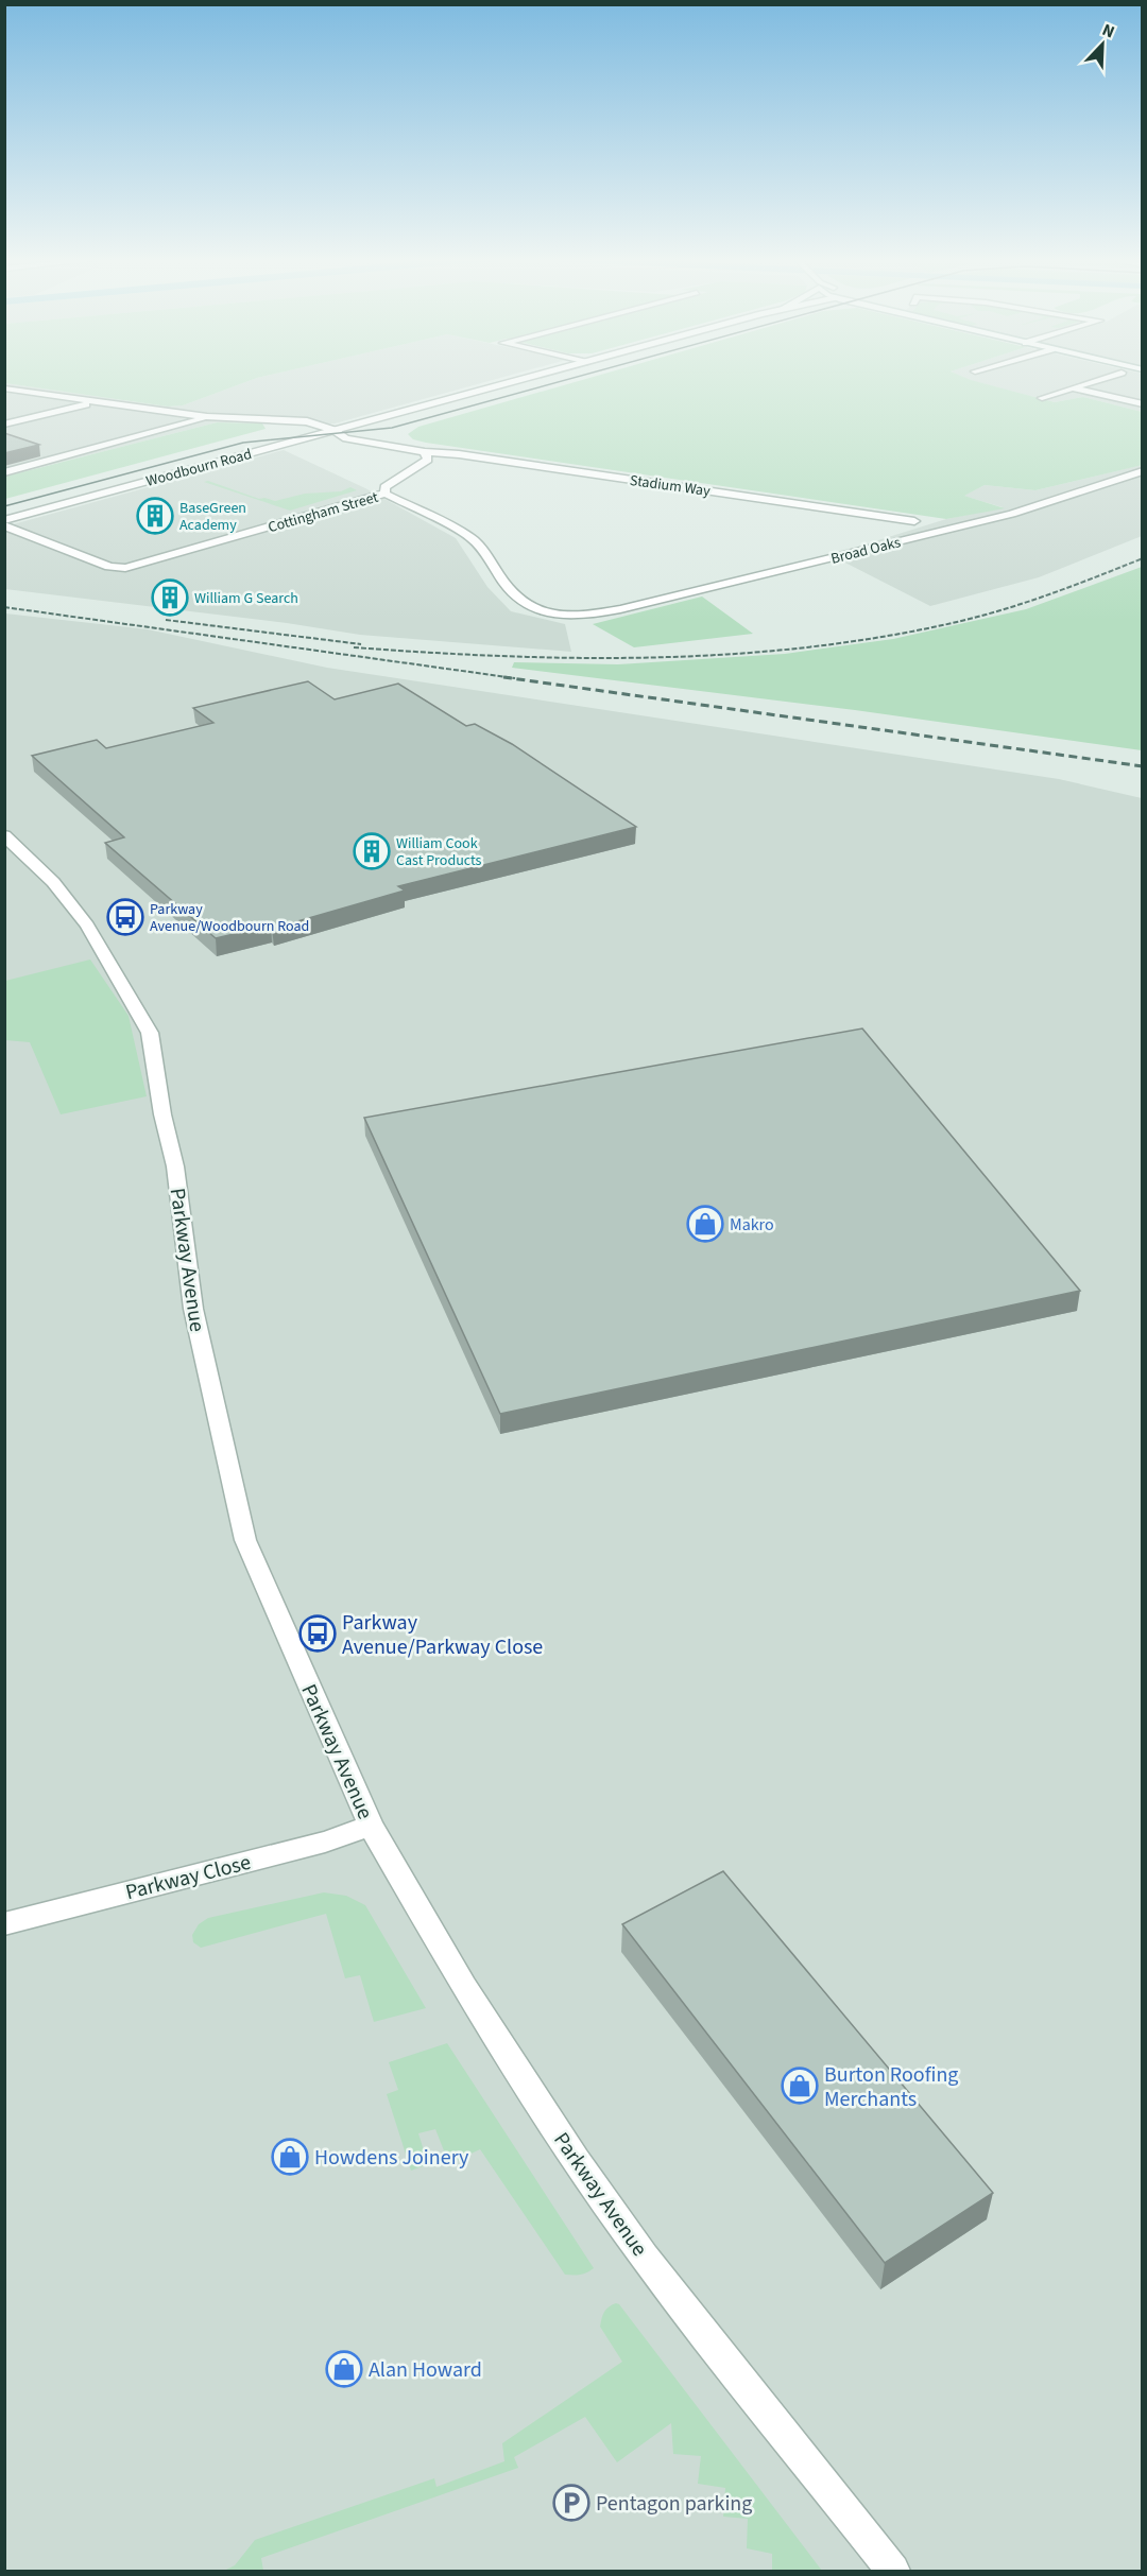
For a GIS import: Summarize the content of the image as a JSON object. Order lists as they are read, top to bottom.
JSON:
{
  "streets": {
    "street": [
      "Woodbourn Road",
      "Stadium Way",
      "Cottingham Street",
      "Broad Oaks",
      "Parkway Avenue",
      "Parkway Close"
    ]
  },
  "crossings": [
    ["Woodbourn Road", "Stadium Way"],
    ["Cottingham Street", "Broad Oaks"],
    ["Parkway Avenue", "Parkway Close"]
  ],
  "places": {
    "building": ["BaseGreen Academy", "William G Search", "William Cook Cast Products"],
    "bus stop": ["Parkway Avenue/Woodbourn Road", "Parkway Avenue/Parkway Close"],
    "shop": [
      "Makro",
      "Burton Roofing Merchants",
      "Howdens Joinery",
      "Alan Howard"
    ],
    "parking": ["Pentagon parking"]
  },
  "north": "top right"
}
